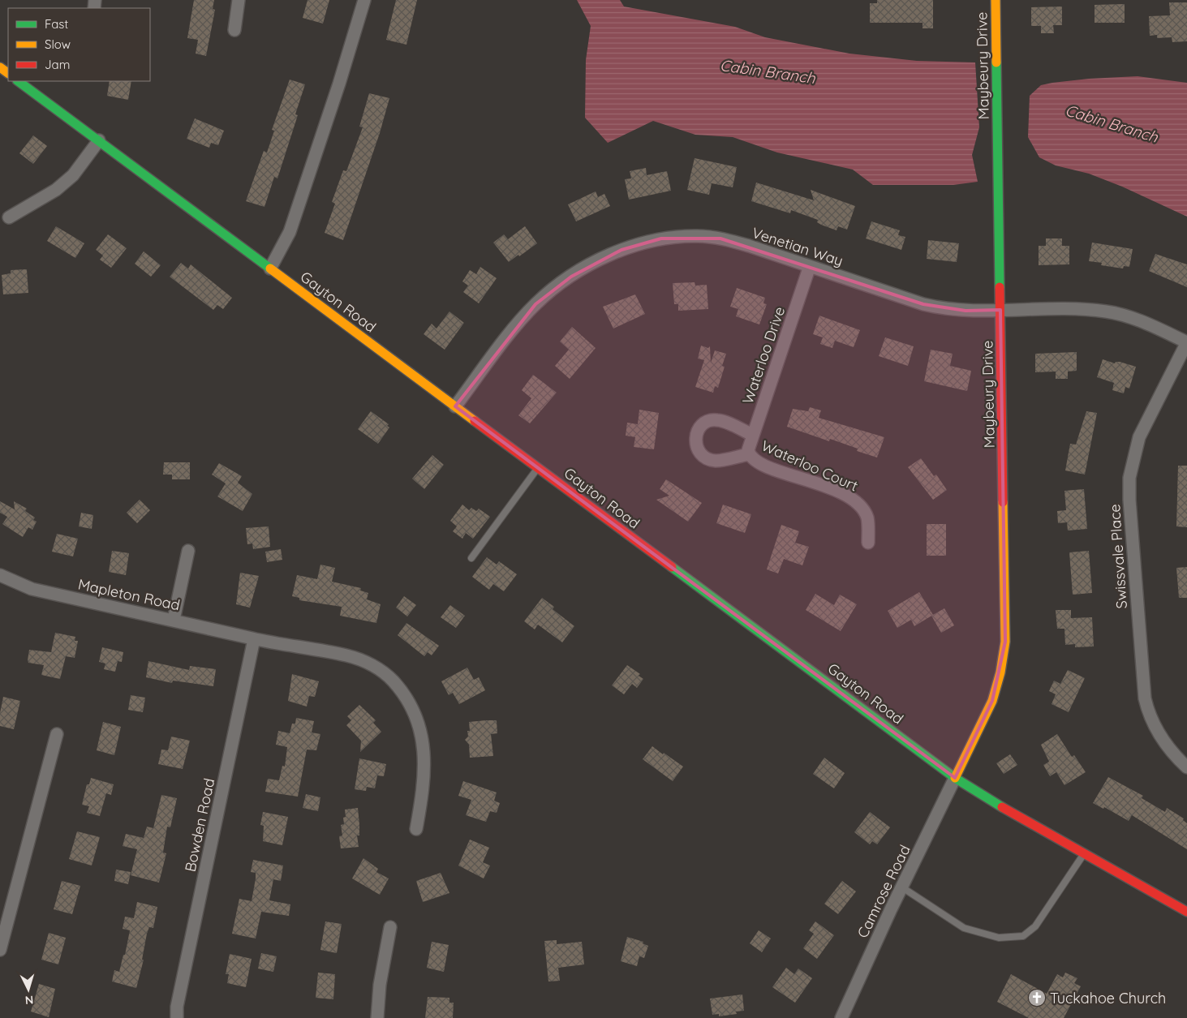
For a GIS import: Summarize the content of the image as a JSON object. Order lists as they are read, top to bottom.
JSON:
{
  "streets": {
    "street": [
      "Maybeury Drive",
      "Venetian Way",
      "Gayton Road",
      "Waterloo Drive",
      "Waterloo Court",
      "Swissvale Place",
      "Mapleton Road",
      "Bowden Road",
      "Camrose Road"
    ]
  },
  "crossings": [
    ["Maybeury Drive", "Venetian Way"],
    ["Maybeury Drive", "Gayton Road"],
    ["Maybeury Drive", "Camrose Road"],
    ["Venetian Way", "Gayton Road"],
    ["Venetian Way", "Waterloo Drive"],
    ["Venetian Way", "Swissvale Place"],
    ["Gayton Road", "Camrose Road"],
    ["Waterloo Drive", "Waterloo Court"],
    ["Mapleton Road", "Bowden Road"]
  ],
  "water": ["Cabin Branch"],
  "places": {
    "church": ["Tuckahoe Church"]
  },
  "legend": ["Fast", "Slow", "Jam"],
  "north": "bottom"
}
